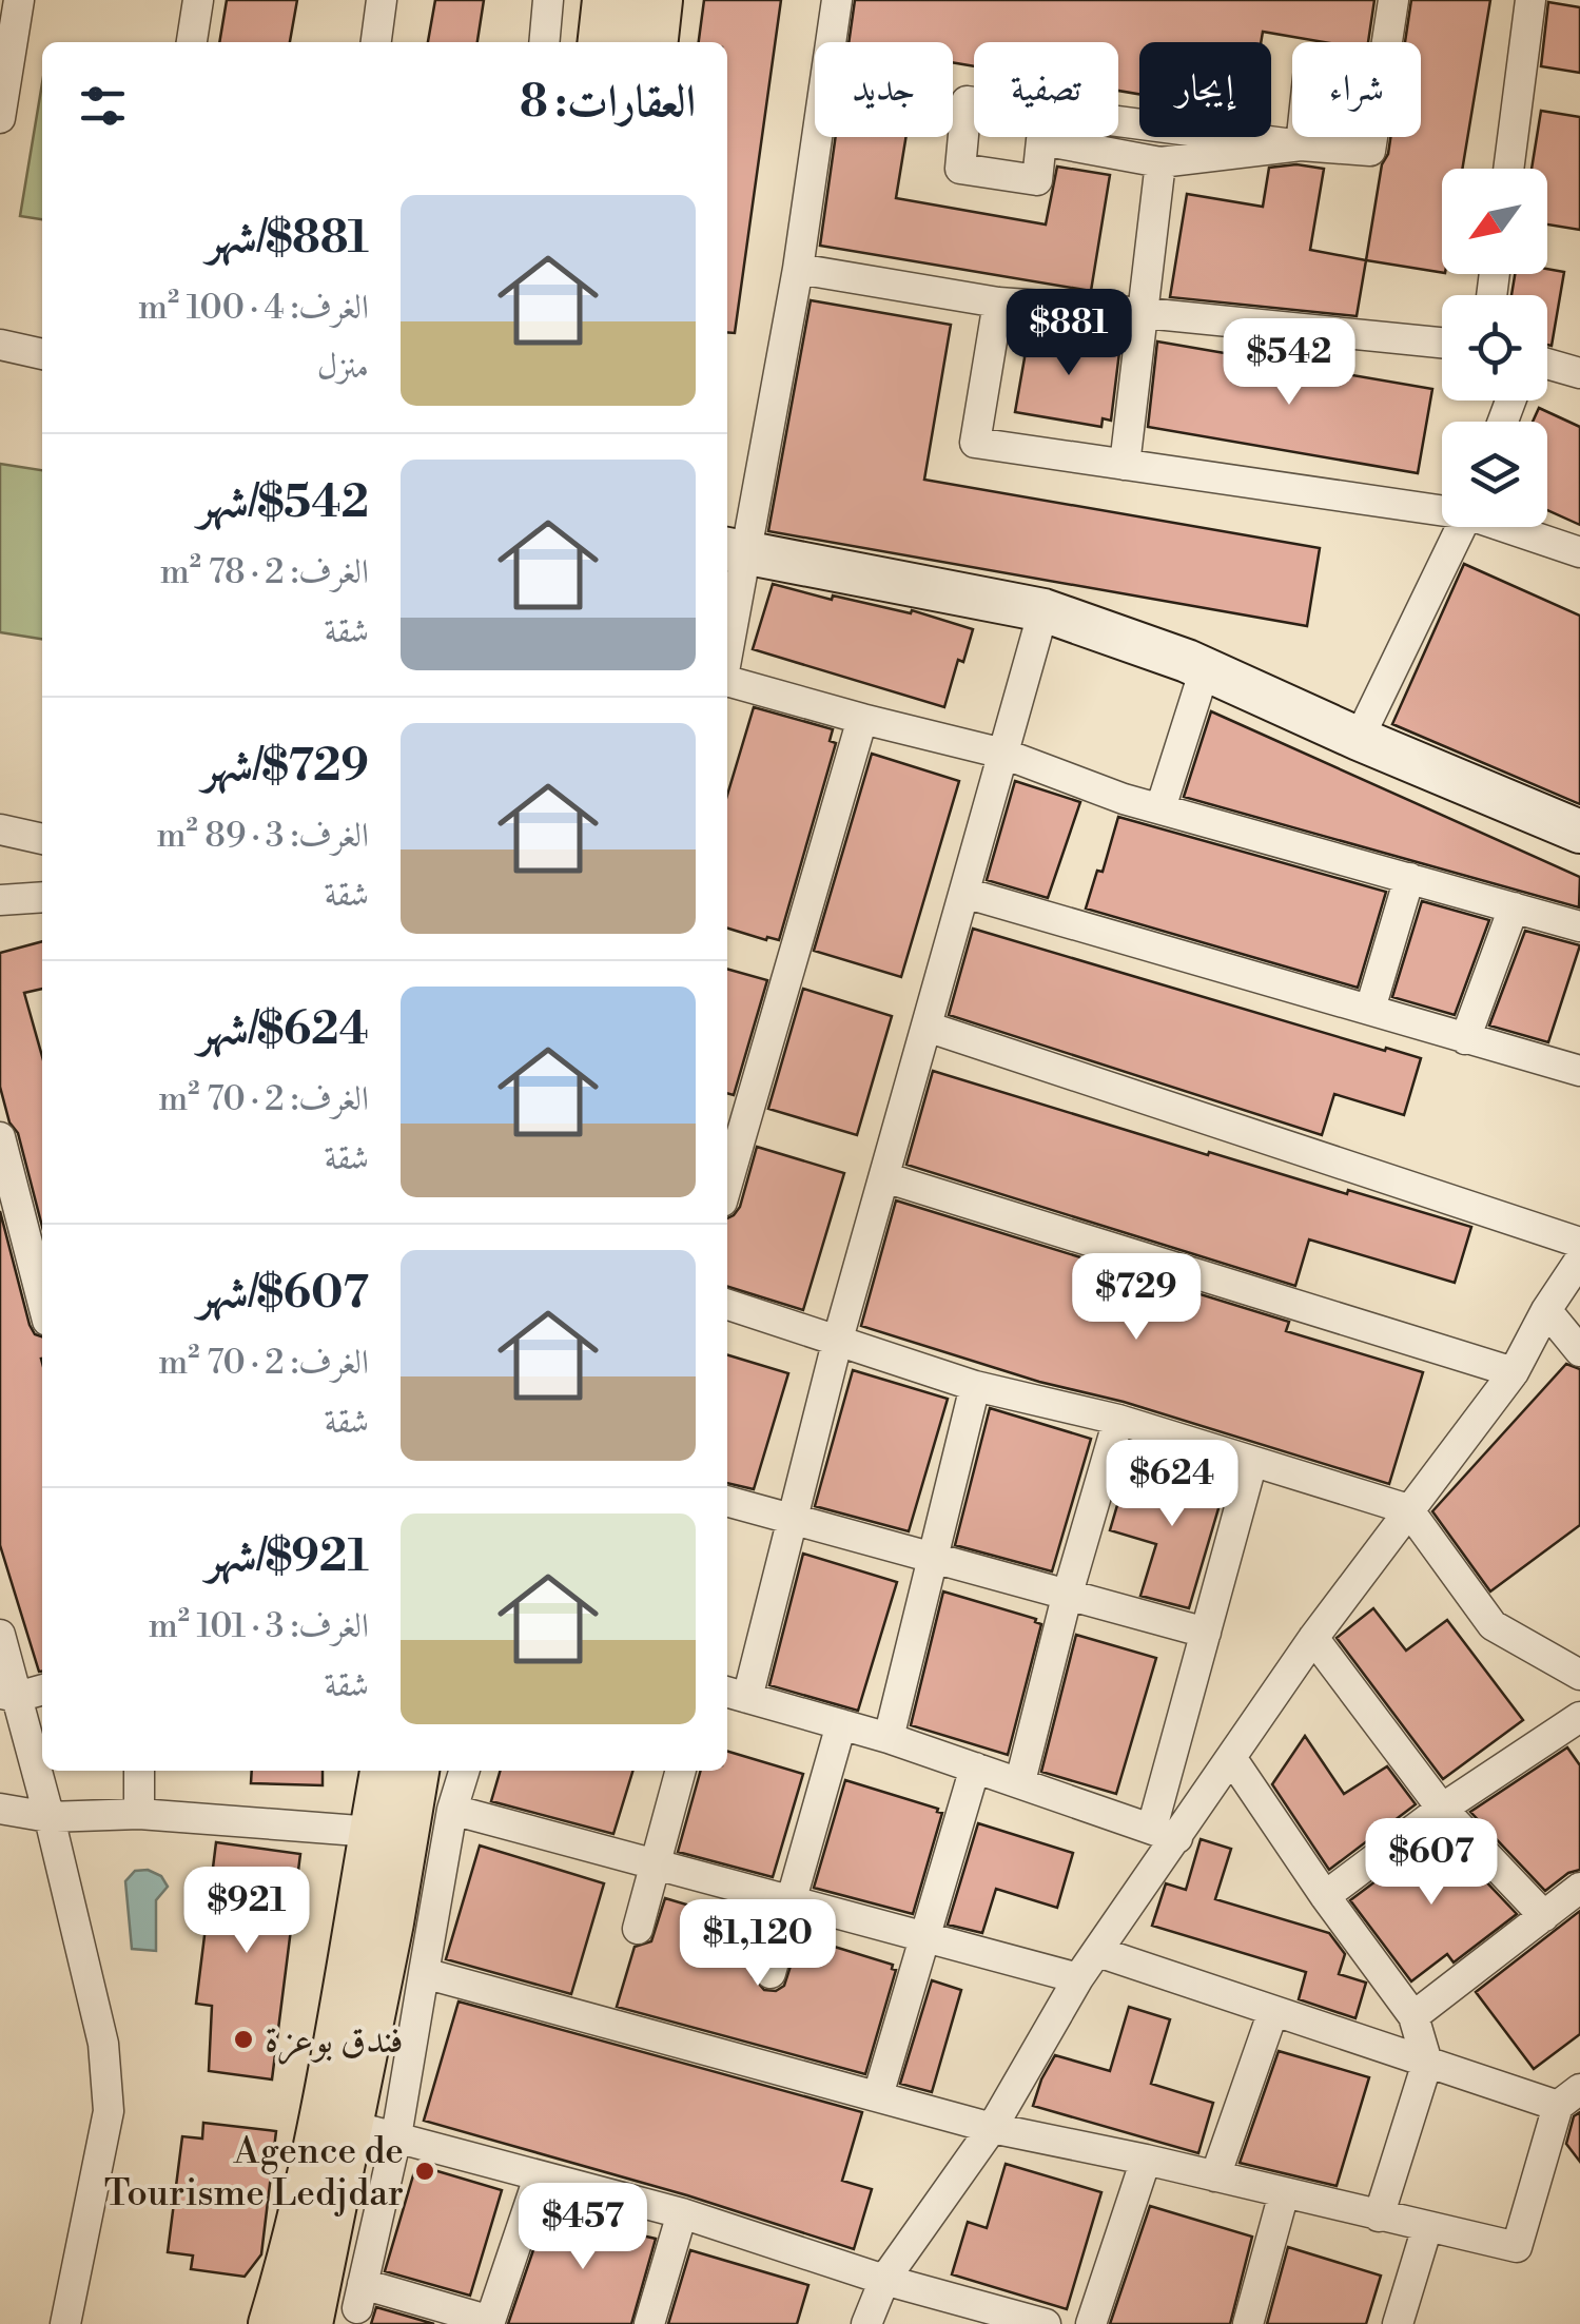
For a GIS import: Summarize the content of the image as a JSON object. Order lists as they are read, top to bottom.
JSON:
{
  "places": ["فندق بوعزة", "Agence de Tourisme Ledjdar"],
  "north": "bottom left",
  "page": {
    "chip": [
      "شراء",
      "إيجار",
      "تصفية",
      "جديد"
    ],
    "heading": "العقارات: 8",
    "list": [
      {
        "name": "$881/شهر",
        "note": "الغرف: 4 · 100 m² · منزل"
      },
      {
        "name": "$542/شهر",
        "note": "الغرف: 2 · 78 m² · شقة"
      },
      {
        "name": "$729/شهر",
        "note": "الغرف: 3 · 89 m² · شقة"
      },
      {
        "name": "$624/شهر",
        "note": "الغرف: 2 · 70 m² · شقة"
      },
      {
        "name": "$607/شهر",
        "note": "الغرف: 2 · 70 m² · شقة"
      },
      {
        "name": "$921/شهر",
        "note": "الغرف: 3 · 101 m² · شقة"
      }
    ],
    "price": [
      "$881",
      "$542",
      "$729",
      "$624",
      "$607",
      "$921",
      "$1,120",
      "$457"
    ]
  }
}
